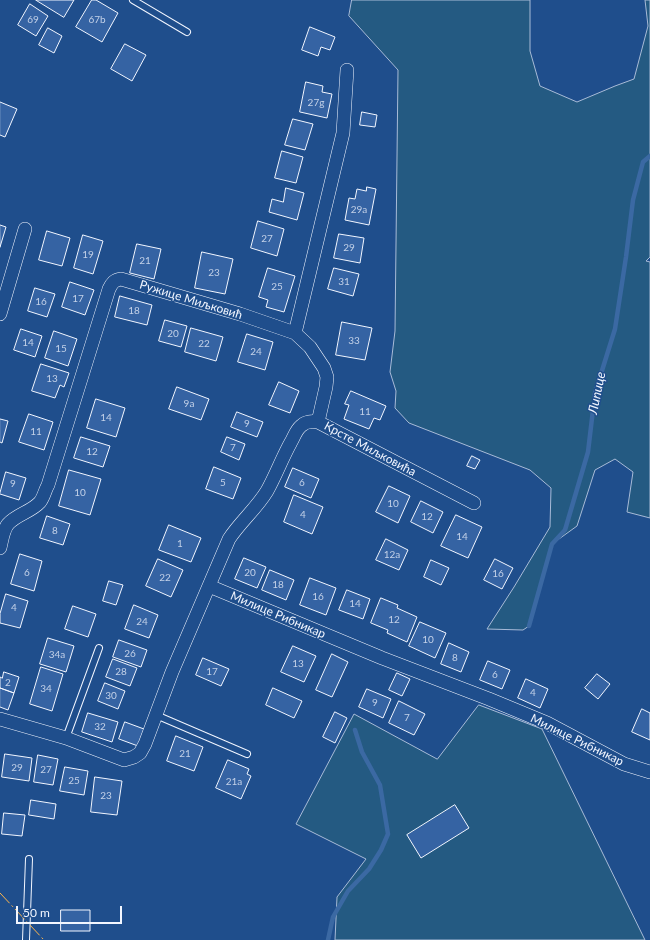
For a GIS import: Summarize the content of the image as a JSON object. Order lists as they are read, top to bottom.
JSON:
{
  "streets": {
    "street": ["Ружице Миљковић", "Крсте Миљковића", "Милице Рибникар"]
  },
  "crossings": [
    ["Крсте Миљковића", "Милице Рибникар"]
  ],
  "water": ["Липице"],
  "house_numbers": [
    "69",
    "67b",
    "27g",
    "29a",
    "27",
    "29",
    "19",
    "21",
    "23",
    "31",
    "25",
    "17",
    "16",
    "18",
    "20",
    "33",
    "14",
    "22",
    "15",
    "24",
    "13",
    "9a",
    "11",
    "14",
    "9",
    "11",
    "7",
    "12",
    "5",
    "6",
    "9",
    "10",
    "10",
    "4",
    "12",
    "8",
    "14",
    "1",
    "12a",
    "6",
    "20",
    "16",
    "22",
    "18",
    "16",
    "14",
    "4",
    "12",
    "24",
    "10",
    "26",
    "34a",
    "8",
    "13",
    "28",
    "17",
    "6",
    "2",
    "34",
    "4",
    "30",
    "9",
    "7",
    "32",
    "21",
    "29",
    "27",
    "25",
    "21a",
    "23"
  ],
  "scale_bar": "50 m"
}
